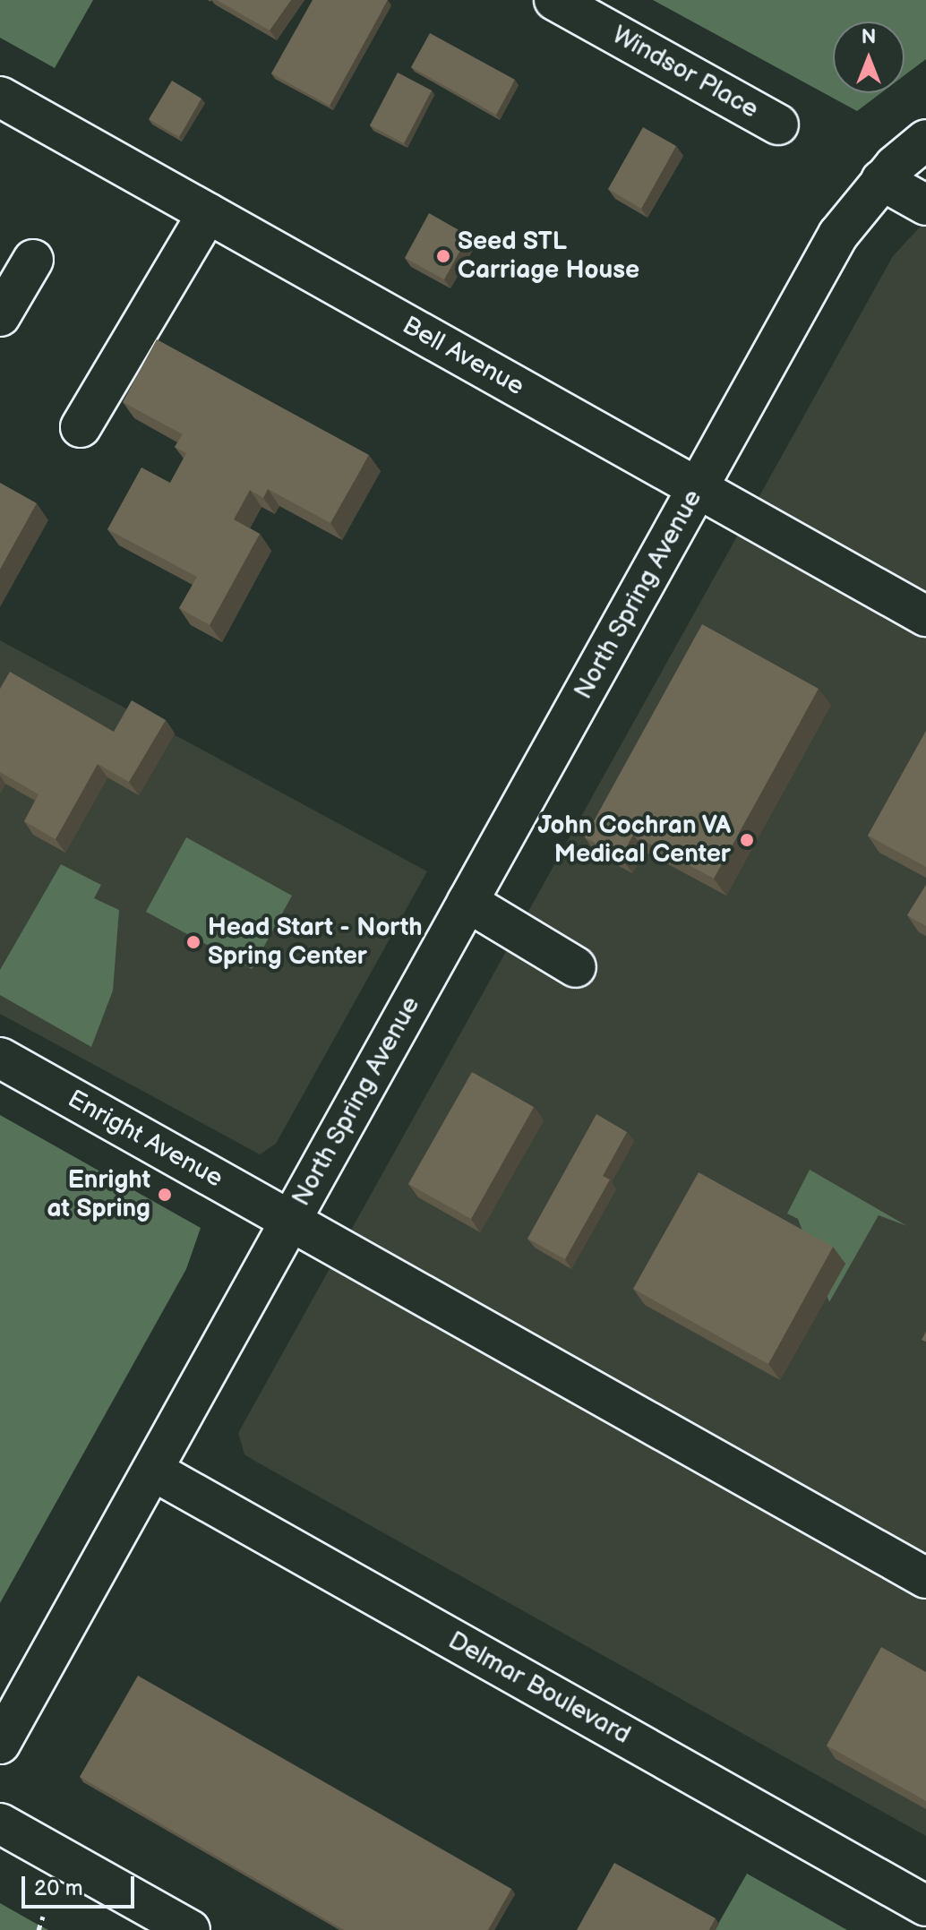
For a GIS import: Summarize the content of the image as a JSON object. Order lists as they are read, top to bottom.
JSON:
{
  "streets": {
    "street": [
      "Windsor Place",
      "Bell Avenue",
      "North Spring Avenue",
      "Enright Avenue",
      "Delmar Boulevard"
    ]
  },
  "crossings": [
    ["Bell Avenue", "North Spring Avenue"],
    ["North Spring Avenue", "Enright Avenue"],
    ["North Spring Avenue", "Delmar Boulevard"]
  ],
  "places": [
    "Seed STL Carriage House",
    "John Cochran VA Medical Center",
    "Head Start - North Spring Center",
    "Enright at Spring"
  ],
  "scale_bar": "20 m",
  "north": "top"
}
